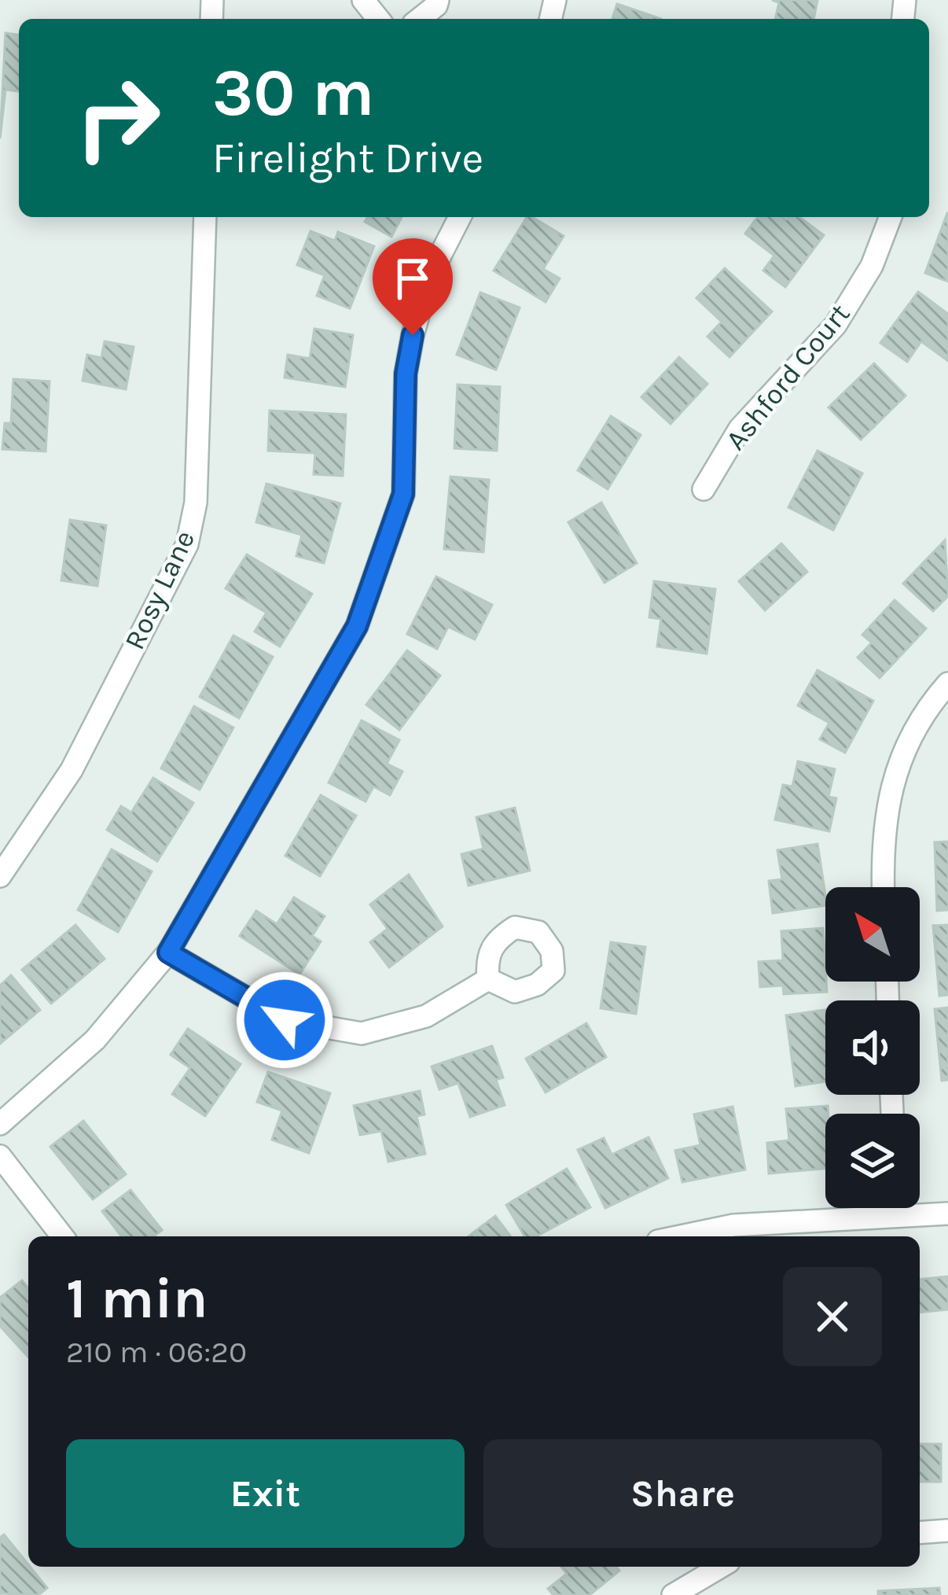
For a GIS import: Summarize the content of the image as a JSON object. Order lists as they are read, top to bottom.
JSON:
{
  "streets": {
    "street": ["Ashford Court", "Rosy Lane"]
  },
  "north": "top left",
  "page": {
    "turn": ["30 m", "Firelight Drive"],
    "heading": ["1 min", "210 m · 06:20"],
    "buttons": ["Exit", "Share"]
  }
}
